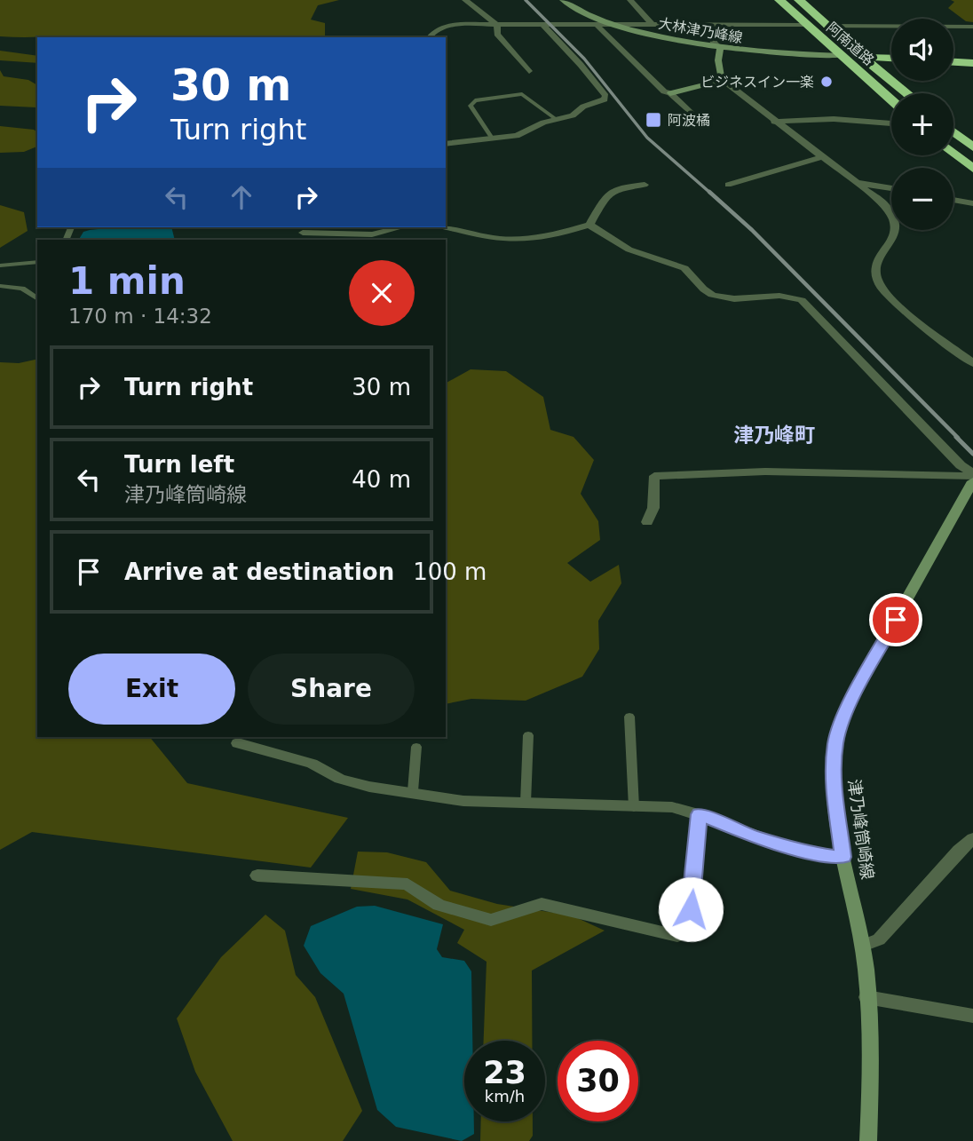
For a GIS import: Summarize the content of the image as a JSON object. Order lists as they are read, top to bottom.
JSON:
{
  "streets": {
    "highway": ["阿南道路"],
    "main road": ["大林津乃峰線", "津乃峰筒崎線"]
  },
  "crossings": [
    ["大林津乃峰線", "阿南道路"]
  ],
  "districts": ["津乃峰町"],
  "places": {
    "other": ["ビジネスイン一楽"],
    "transit": ["阿波橘"]
  },
  "page": {
    "map_buttons": ["+", "−"],
    "turn": ["30 m", "Turn right"],
    "heading": ["1 min", "170 m · 14:32"],
    "list": [
      {
        "name": "Turn right",
        "value": "30 m"
      },
      {
        "name": "Turn left",
        "note": "津乃峰筒崎線",
        "value": "40 m"
      },
      {
        "name": "Arrive at destination",
        "value": "100 m"
      }
    ],
    "buttons": ["Exit", "Share"],
    "speed": "23 km/h",
    "limit": "30"
  }
}
